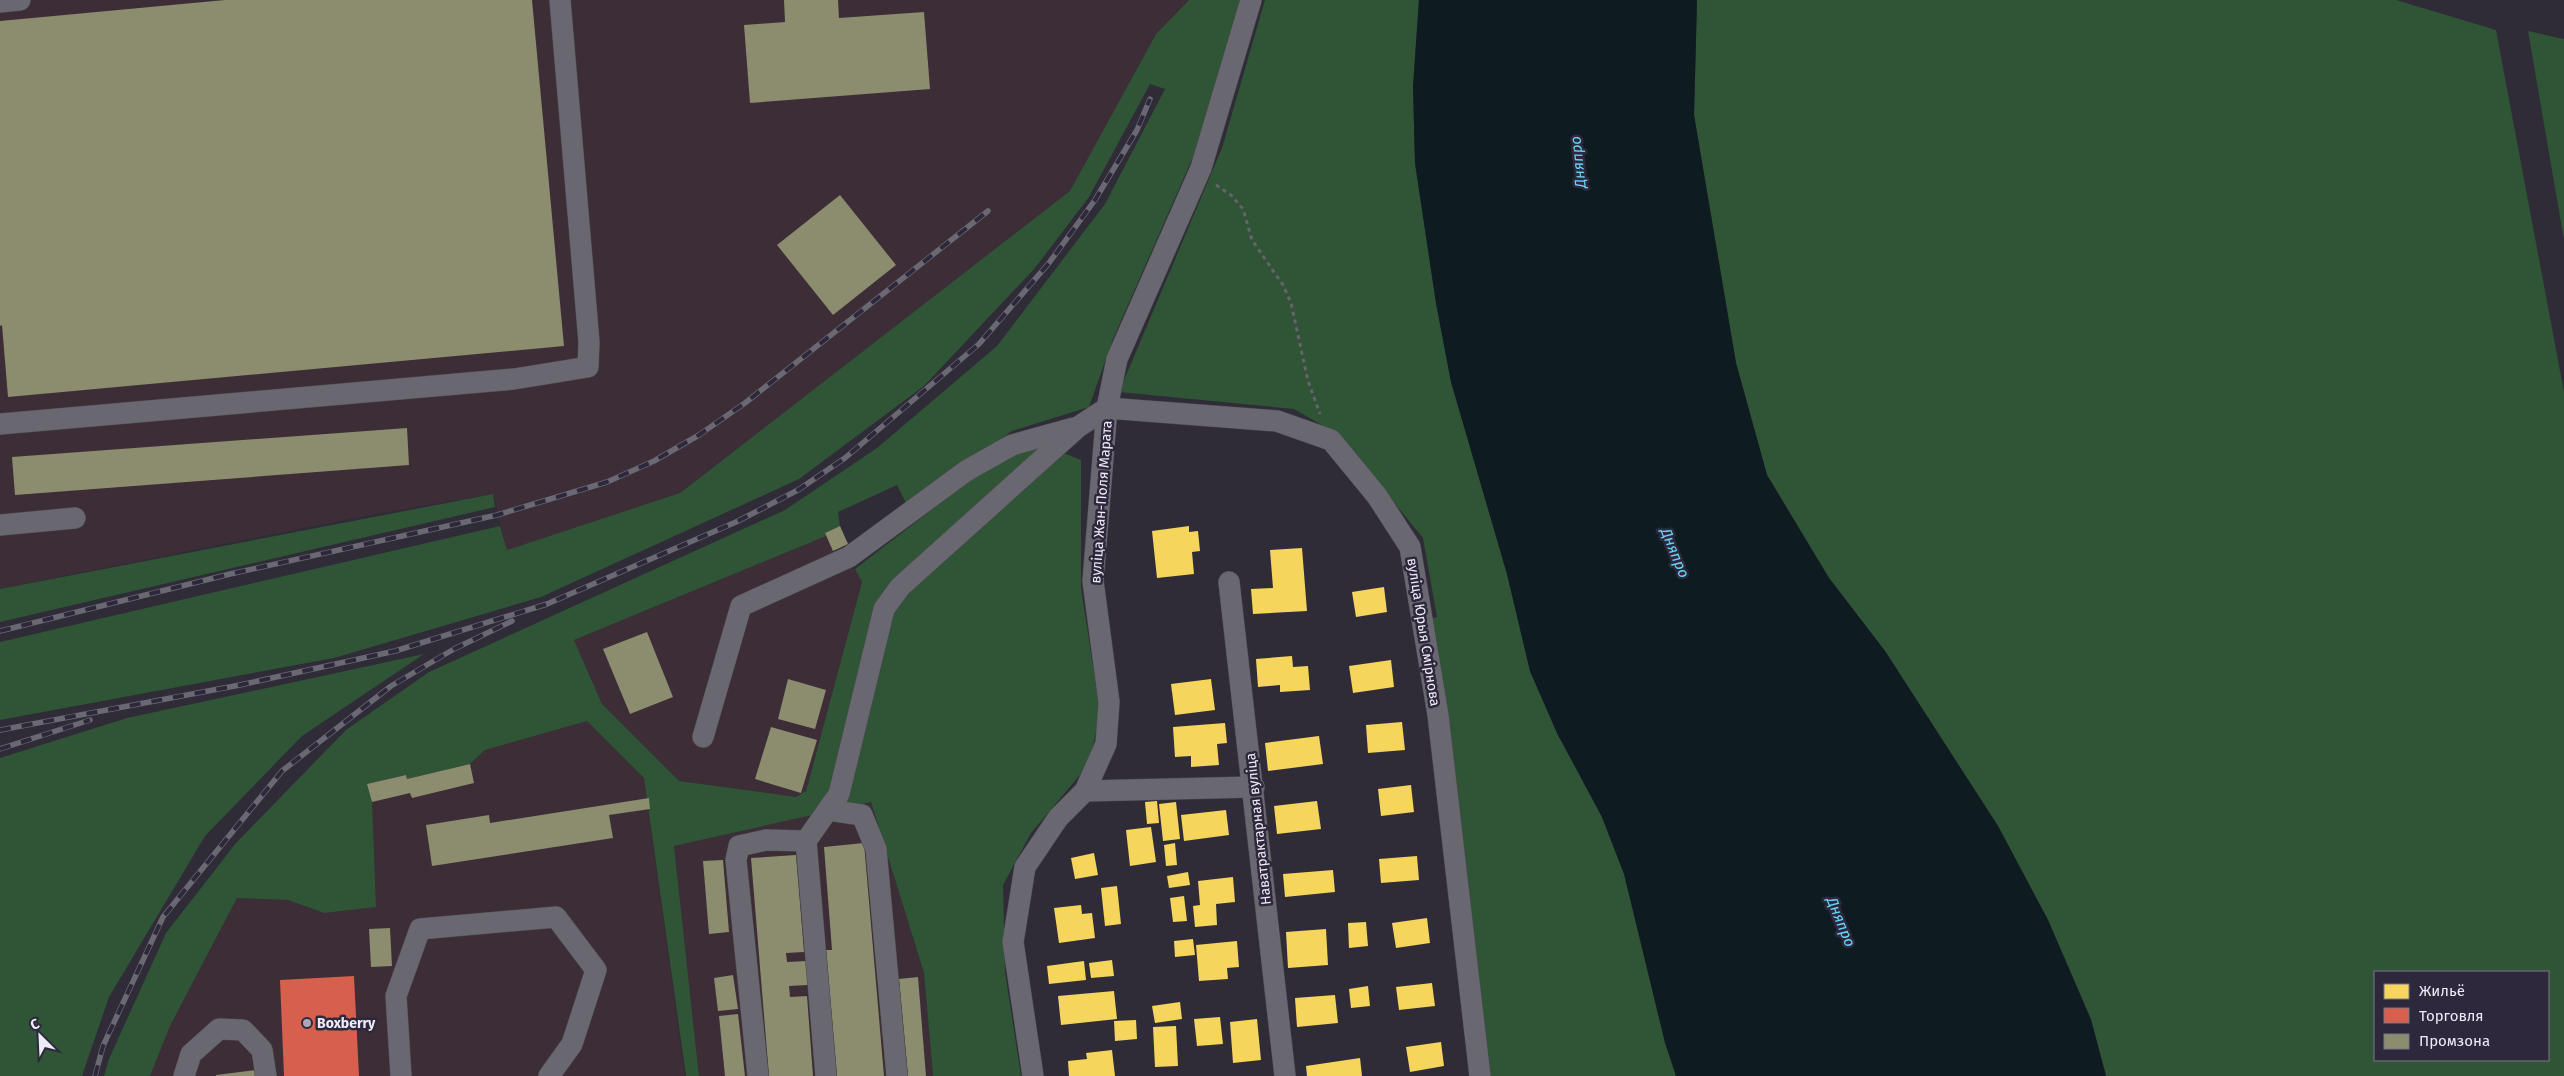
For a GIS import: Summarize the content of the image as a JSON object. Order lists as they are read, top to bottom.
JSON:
{
  "streets": {
    "street": ["вуліца Жан-Поля Марата", "вуліца Юрыя Смірнова", "Наватрактарная вуліца"]
  },
  "water": ["Дняпро"],
  "places": ["Boxberry"],
  "legend": ["Жильё", "Торговля", "Промзона"],
  "north": "top left"
}
